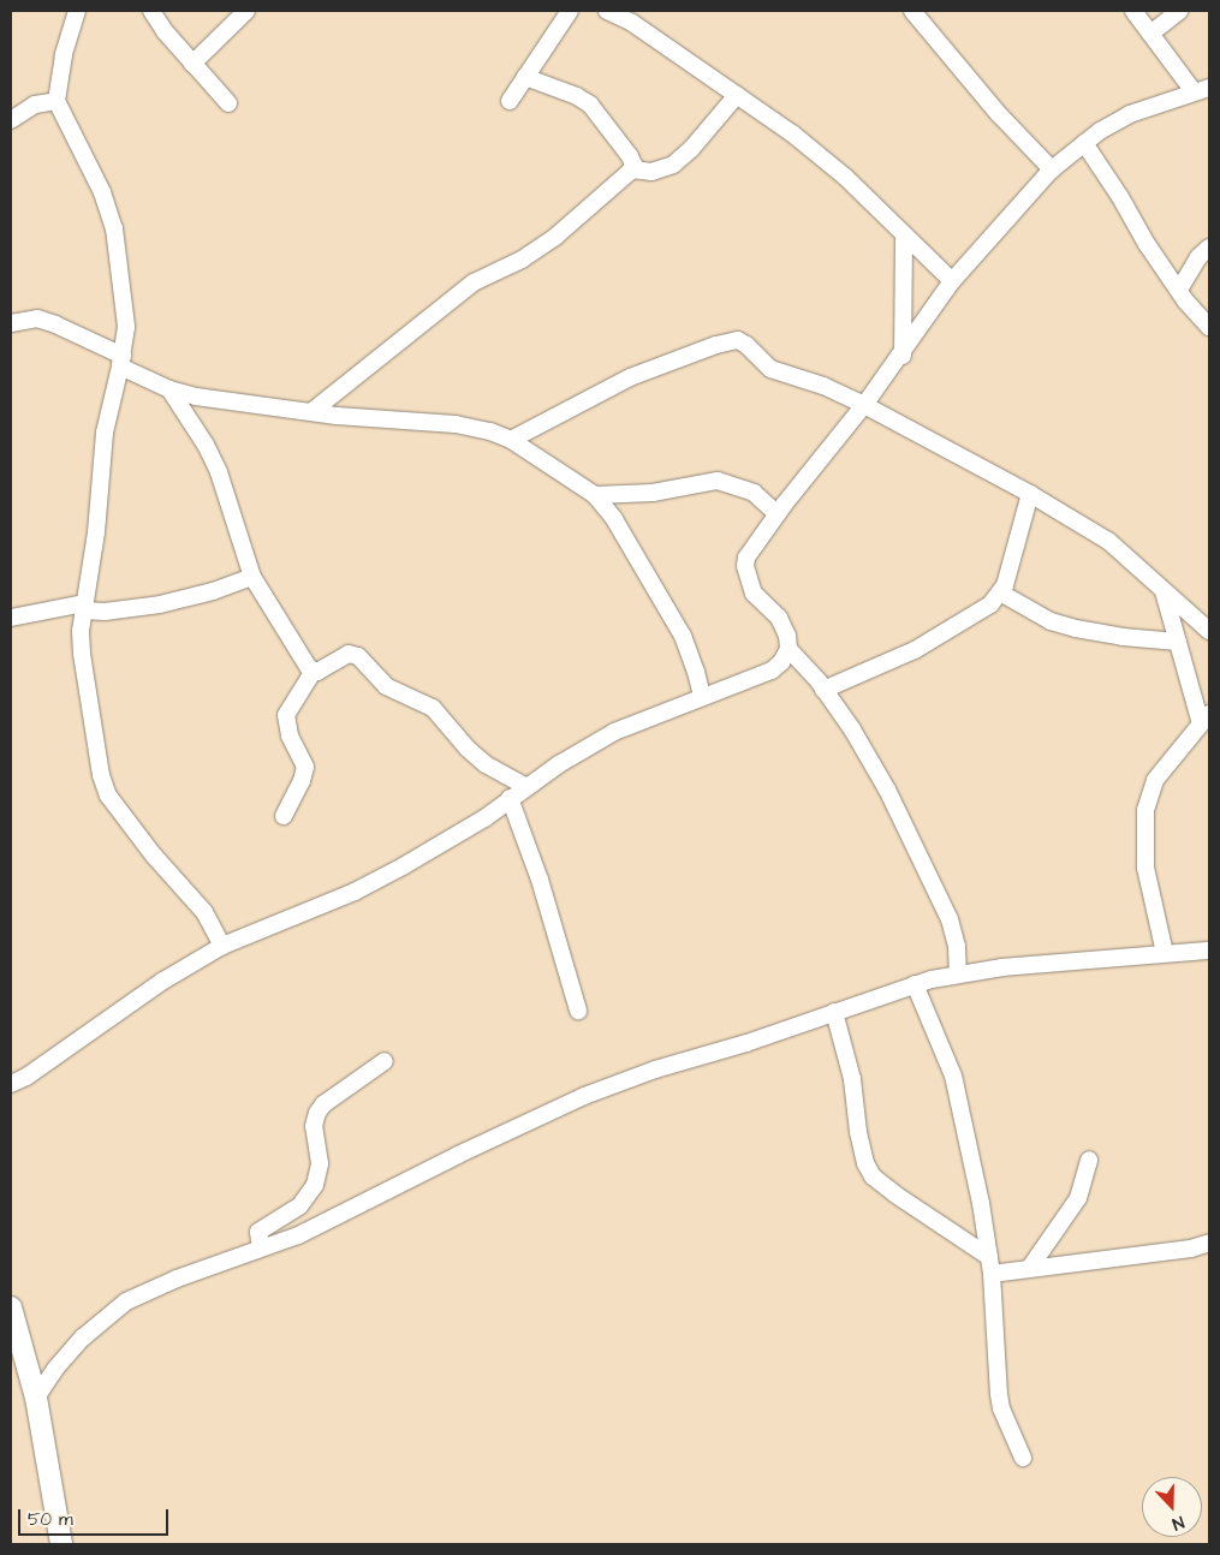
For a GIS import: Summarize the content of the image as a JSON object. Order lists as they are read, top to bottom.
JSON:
{
  "scale_bar": "50 m",
  "north": "bottom"
}
